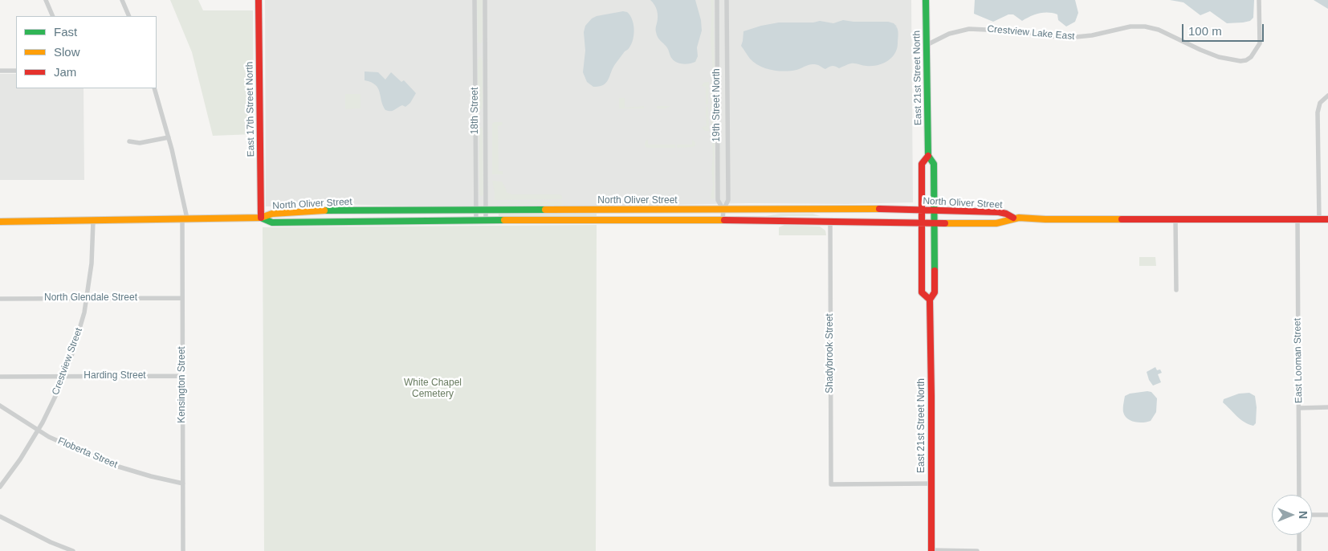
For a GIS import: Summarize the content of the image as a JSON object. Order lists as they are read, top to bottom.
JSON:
{
  "streets": {
    "main road": ["East 21st Street North", "East 17th Street North", "North Oliver Street"],
    "street": [
      "Crestview Lake East",
      "19th Street North",
      "18th Street",
      "North Glendale Street",
      "Shadybrook Street",
      "East Looman Street",
      "Crestview Street",
      "Harding Street",
      "Kensington Street",
      "Floberta Street"
    ]
  },
  "crossings": [
    ["Crestview Lake East", "East 21st Street North"],
    ["East 21st Street North", "North Oliver Street"],
    ["East 21st Street North", "Shadybrook Street"],
    ["19th Street North", "North Oliver Street"],
    ["East 17th Street North", "North Oliver Street"],
    ["18th Street", "North Oliver Street"],
    ["North Oliver Street", "Shadybrook Street"],
    ["North Oliver Street", "East Looman Street"],
    ["North Oliver Street", "Crestview Street"],
    ["North Oliver Street", "Kensington Street"],
    ["North Glendale Street", "Crestview Street"],
    ["North Glendale Street", "Kensington Street"],
    ["Crestview Street", "Harding Street"],
    ["Crestview Street", "Floberta Street"],
    ["Harding Street", "Kensington Street"],
    ["Kensington Street", "Floberta Street"]
  ],
  "parks": ["White Chapel Cemetery"],
  "legend": ["Fast", "Slow", "Jam"],
  "scale_bar": "100 m",
  "north": "right"
}
